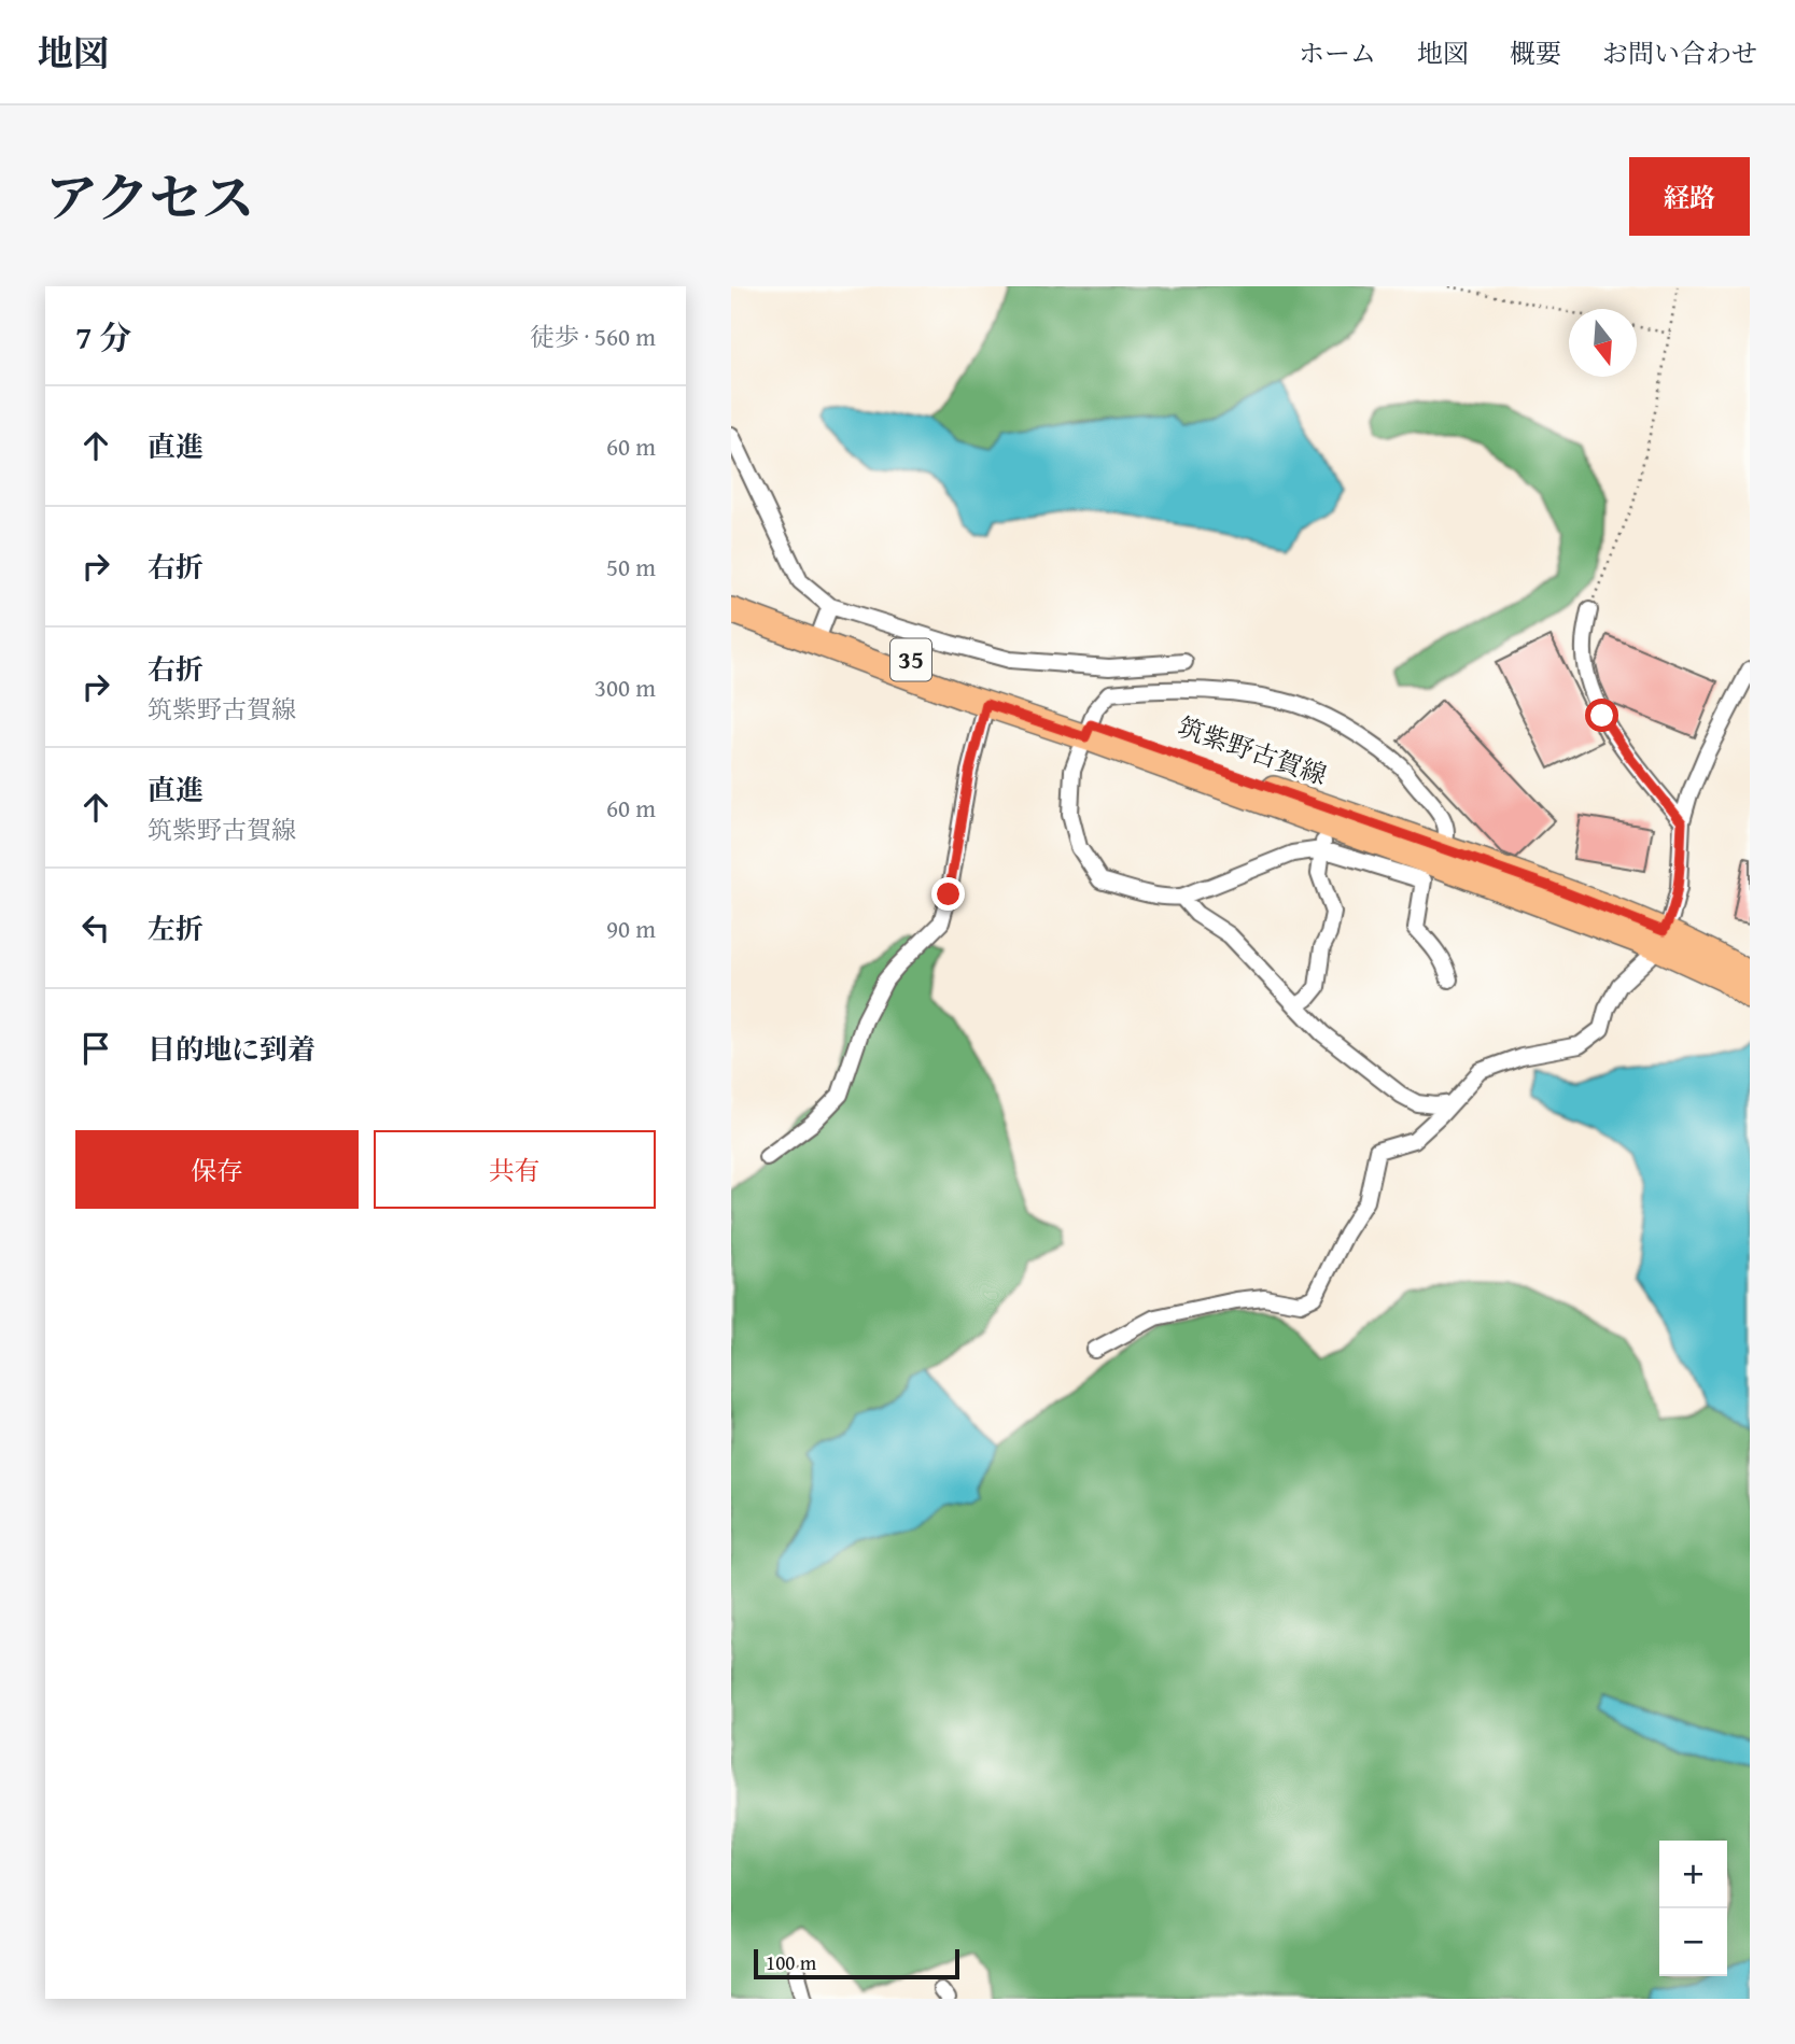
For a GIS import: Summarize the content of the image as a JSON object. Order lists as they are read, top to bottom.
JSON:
{
  "streets": {
    "main road": ["35", "筑紫野古賀線"]
  },
  "scale_bar": "100 m",
  "north": "bottom",
  "page": {
    "header": "地図",
    "nav": [
      "ホーム",
      "地図",
      "概要",
      "お問い合わせ"
    ],
    "title": "アクセス",
    "buttons": [
      "経路",
      ["保存", "共有"]
    ],
    "heading": ["7 分", "徒歩 · 560 m"],
    "list": [
      ["直進", "60 m"],
      ["右折", "50 m"],
      ["右折", "筑紫野古賀線", "300 m"],
      ["直進", "筑紫野古賀線", "60 m"],
      ["左折", "90 m"],
      "目的地に到着"
    ],
    "map_buttons": ["+", "−"],
    "scale": "100 m"
  }
}
